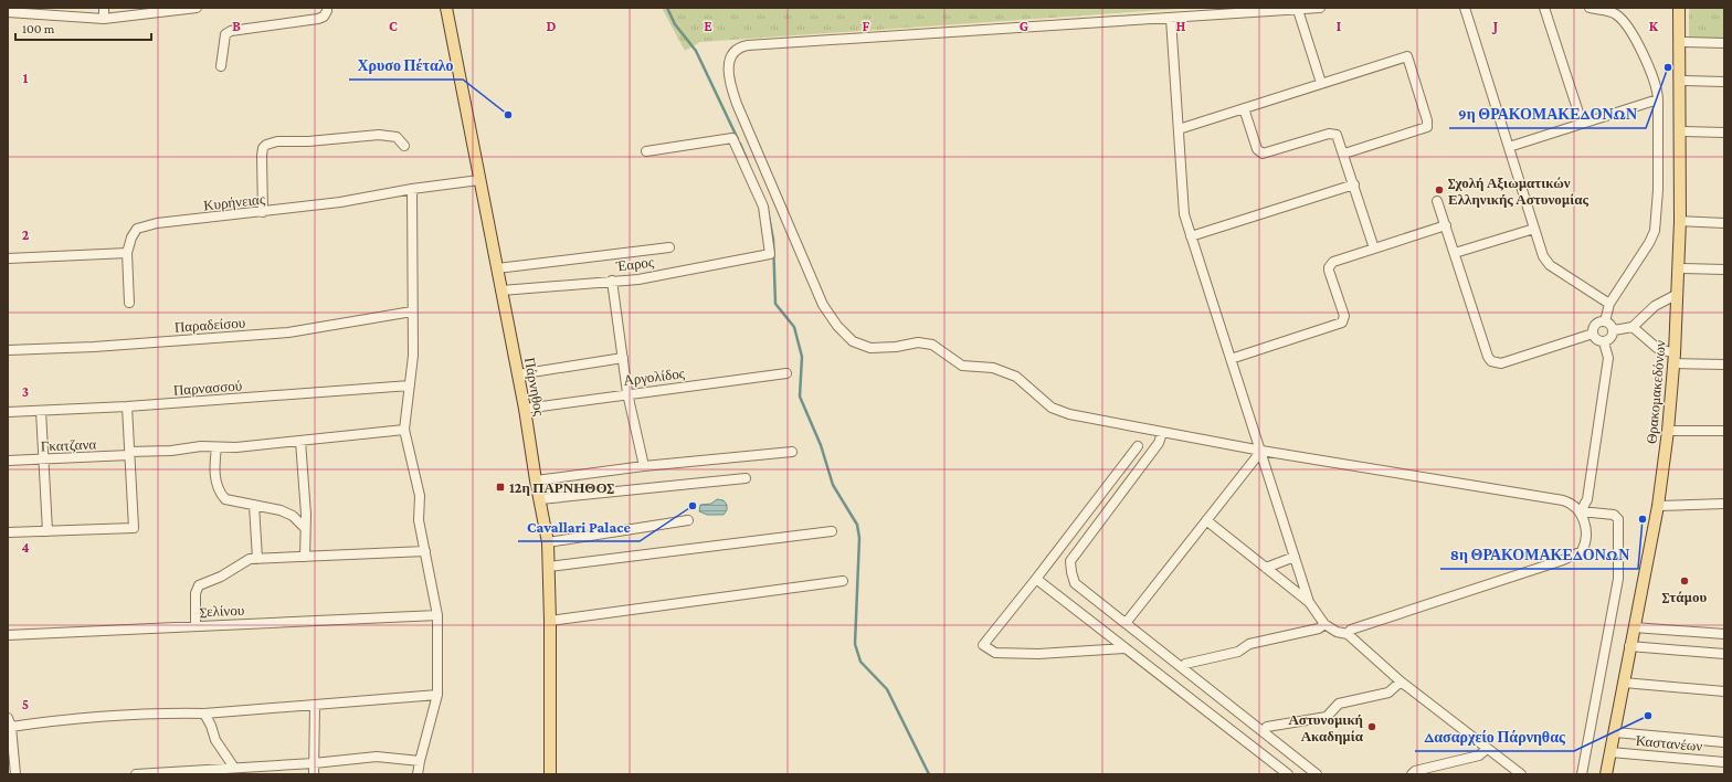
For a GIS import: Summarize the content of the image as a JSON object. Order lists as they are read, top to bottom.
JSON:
{
  "streets": {
    "main road": ["Πάρνηθος", "Θρακομακεδόνων"],
    "street": [
      "Κυρήνειας",
      "Έαρος",
      "Παραδείσου",
      "Αργολίδος",
      "Παρνασσού",
      "Γκατζανα",
      "Σελίνου",
      "Καστανέων"
    ]
  },
  "crossings": [
    ["Κυρήνειας", "Πάρνηθος"],
    ["Έαρος", "Πάρνηθος"],
    ["Αργολίδος", "Πάρνηθος"],
    ["Θρακομακεδόνων", "Καστανέων"]
  ],
  "places": {
    "other": [
      "9η ΘΡΑΚΟΜΑΚΕΔΟΝΩΝ",
      "Χρυσο Πέταλο",
      "Σχολή Αξιωματικών Ελληνικής Αστυνομίας",
      "Cavallari Palace",
      "8η ΘΡΑΚΟΜΑΚΕΔΟΝΩΝ",
      "Στάμου",
      "Δασαρχείο Πάρνηθας",
      "Αστυνομική Ακαδημία"
    ],
    "transit": ["12η ΠΑΡΝΗΘΟΣ"]
  },
  "scale_bar": "100 m",
  "grid": {
    "columns": [
      "B",
      "C",
      "D",
      "E",
      "F",
      "G",
      "H",
      "I",
      "J",
      "K"
    ],
    "rows": [
      "1",
      "2",
      "3",
      "4",
      "5"
    ]
  }
}
